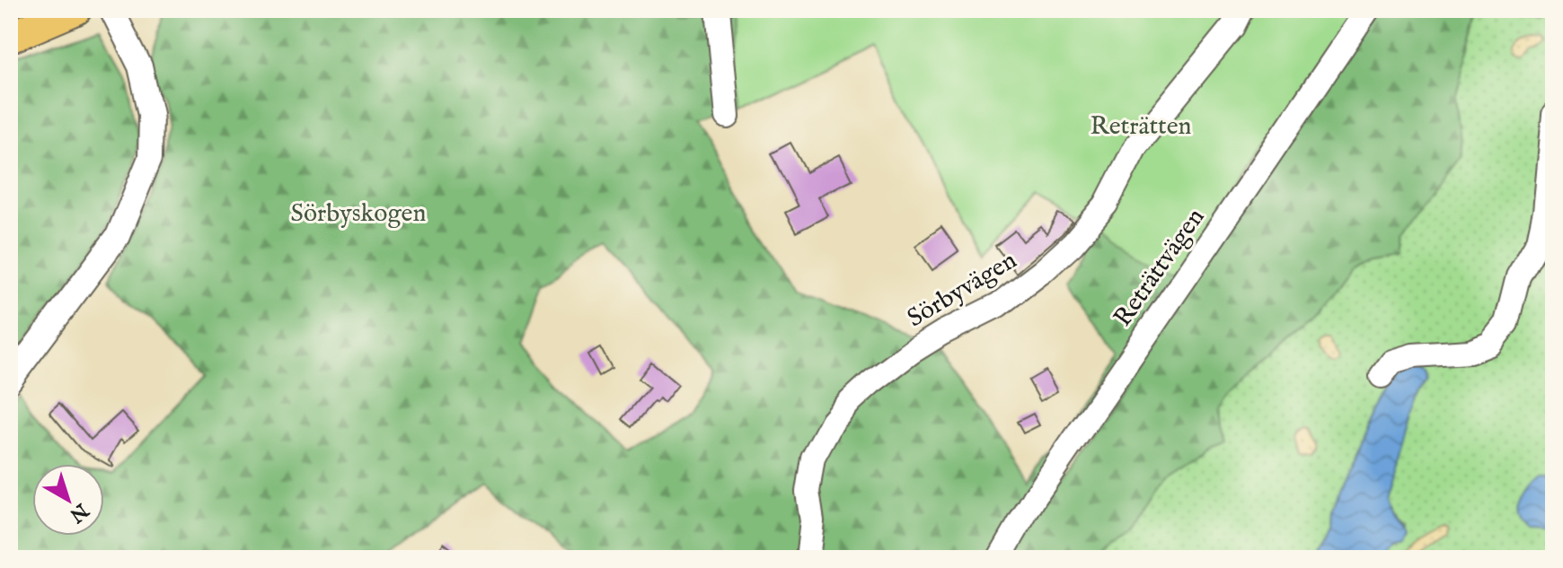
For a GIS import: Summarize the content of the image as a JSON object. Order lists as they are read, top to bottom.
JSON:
{
  "streets": {
    "street": ["Reträttvägen", "Sörbyvägen"]
  },
  "parks": ["Reträtten", "Sörbyskogen"],
  "north": "bottom right"
}
